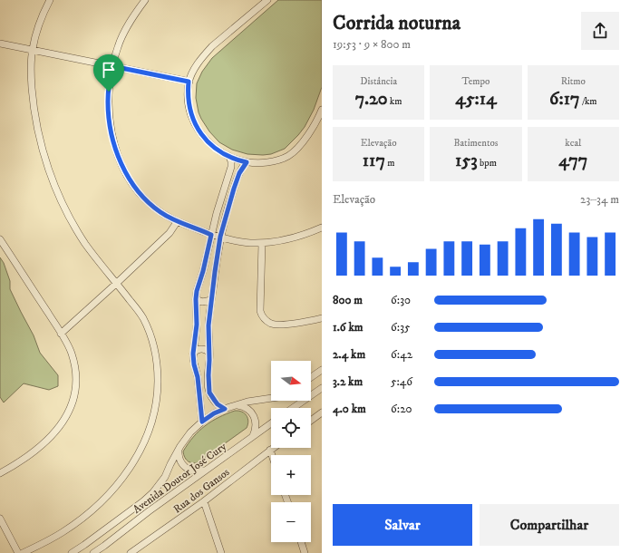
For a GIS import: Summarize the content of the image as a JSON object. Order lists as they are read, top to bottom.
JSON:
{
  "streets": {
    "street": ["Avenida Doutor José Cury", "Rua dos Gansos"]
  },
  "north": "right",
  "page": {
    "heading": ["Corrida noturna", "19:53 · 9 × 800 m"],
    "stats": [
      ["Distância", "7.20 km"],
      ["Tempo", "45:14"],
      ["Ritmo", "6:17 /km"],
      ["Elevação", "117 m"],
      ["Batimentos", "153 bpm"],
      ["kcal", "477"]
    ],
    "chart": ["Elevação", "23–34 m"],
    "list": [
      {
        "name": "800 m",
        "note": "6:30"
      },
      {
        "name": "1.6 km",
        "note": "6:35"
      },
      {
        "name": "2.4 km",
        "note": "6:42"
      },
      {
        "name": "3.2 km",
        "note": "5:46"
      },
      {
        "name": "4.0 km",
        "note": "6:20"
      }
    ],
    "map_buttons": ["+", "−"],
    "buttons": ["Salvar", "Compartilhar"]
  }
}
